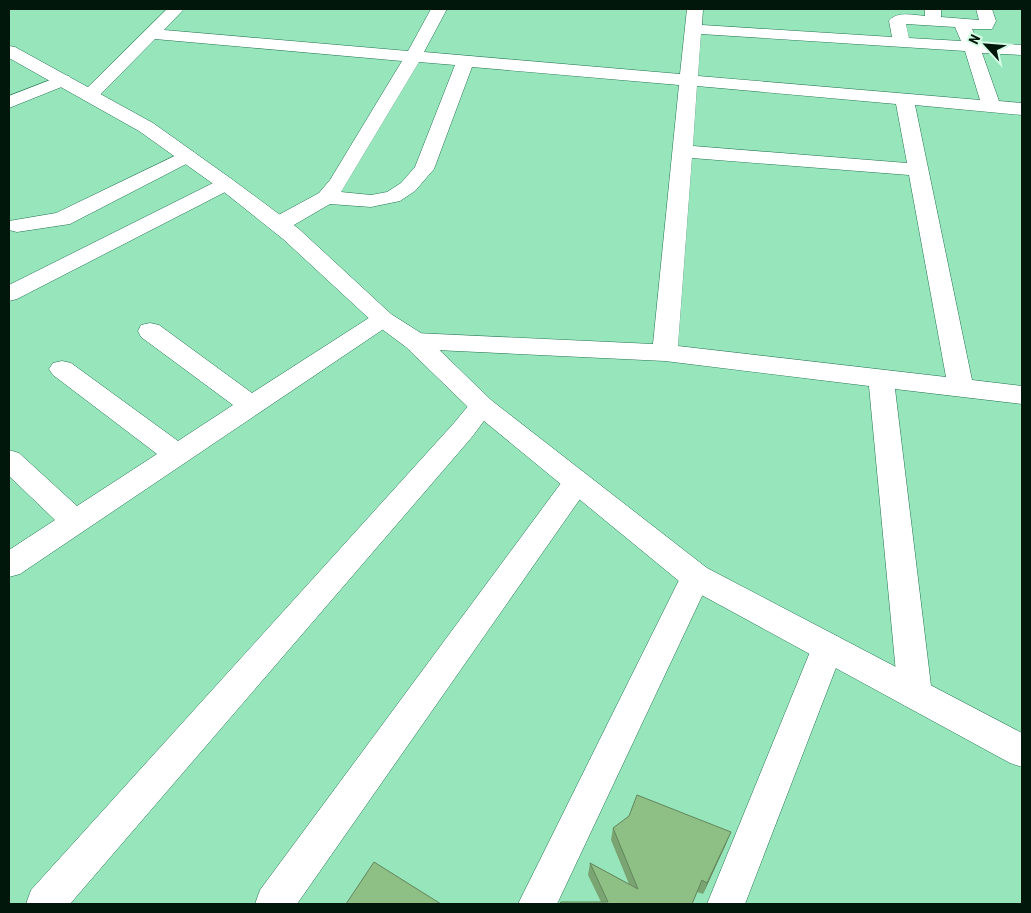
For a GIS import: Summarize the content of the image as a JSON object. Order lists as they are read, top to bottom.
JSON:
{
  "north": "top left"
}
